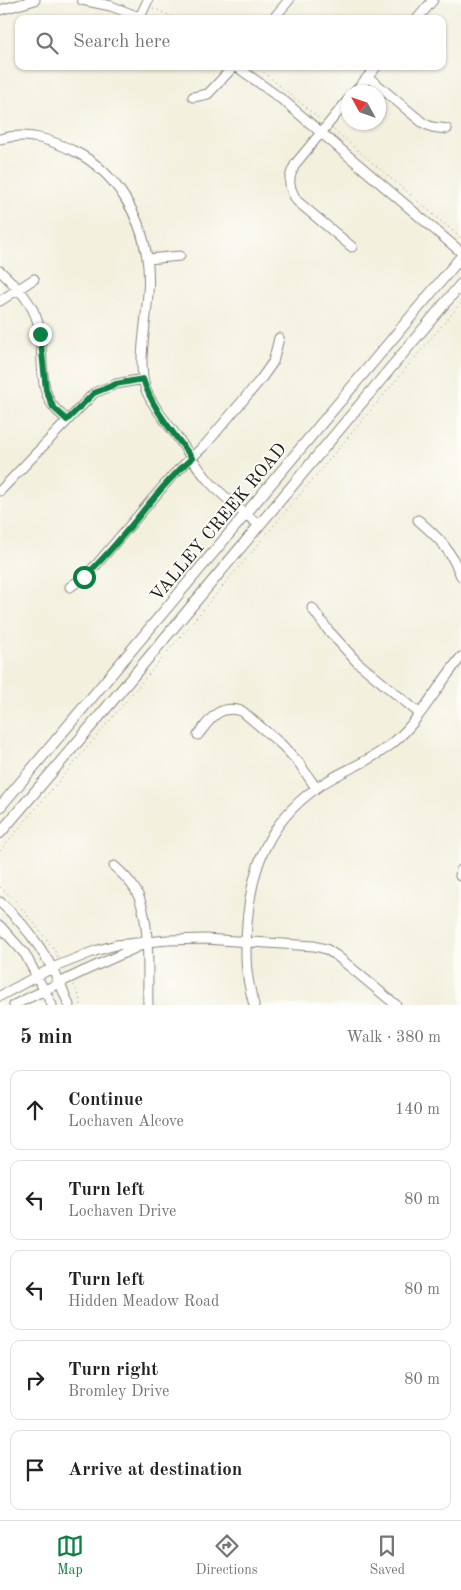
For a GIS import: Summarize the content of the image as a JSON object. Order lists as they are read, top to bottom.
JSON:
{
  "streets": {
    "main road": ["VALLEY CREEK ROAD"]
  },
  "north": "top left",
  "page": {
    "search": "Search here",
    "heading": ["5 min", "Walk · 380 m"],
    "list": [
      ["Continue", "Lochaven Alcove", "140 m"],
      ["Turn left", "Lochaven Drive", "80 m"],
      ["Turn left", "Hidden Meadow Road", "80 m"],
      ["Turn right", "Bromley Drive", "80 m"],
      "Arrive at destination"
    ],
    "nav": ["Map", "Directions", "Saved"]
  }
}
